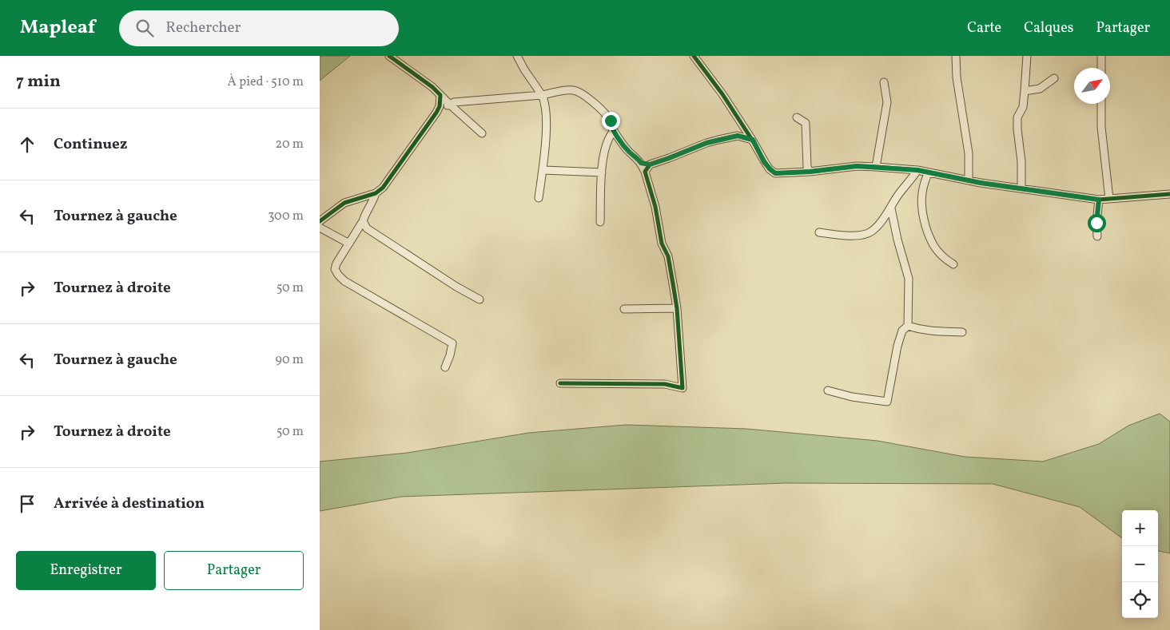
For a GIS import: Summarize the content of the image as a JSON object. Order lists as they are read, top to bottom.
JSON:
{
  "north": "top right",
  "page": {
    "header": "Mapleaf",
    "search": "Rechercher",
    "nav": ["Carte", "Calques", "Partager"],
    "heading": ["7 min", "À pied · 510 m"],
    "list": [
      ["Continuez", "20 m"],
      ["Tournez à gauche", "300 m"],
      ["Tournez à droite", "50 m"],
      ["Tournez à gauche", "90 m"],
      ["Tournez à droite", "50 m"],
      "Arrivée à destination"
    ],
    "map_buttons": ["+", "−"],
    "buttons": ["Enregistrer", "Partager"]
  }
}
